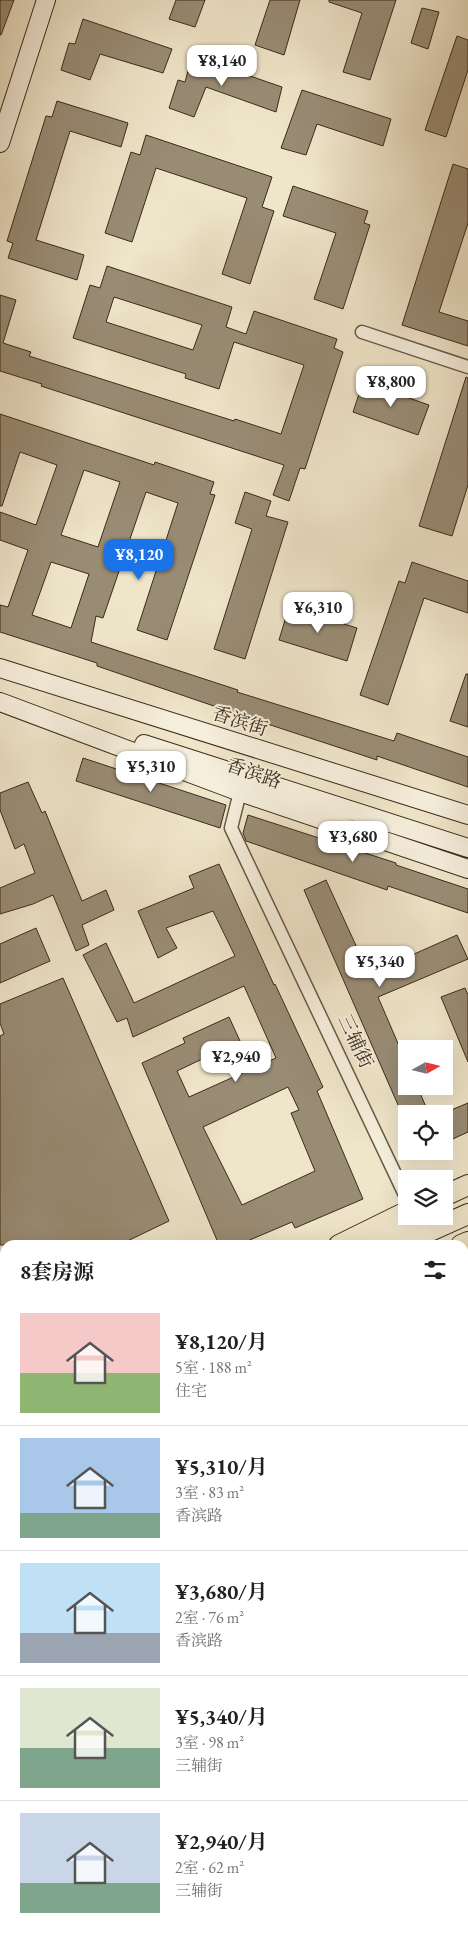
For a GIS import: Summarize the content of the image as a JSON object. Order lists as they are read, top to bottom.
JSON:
{
  "streets": {
    "main road": ["香滨街", "香滨路"],
    "street": ["三辅街"]
  },
  "crossings": [
    ["香滨路", "三辅街"]
  ],
  "north": "right",
  "page": {
    "price": [
      "¥8,140",
      "¥8,800",
      "¥8,120",
      "¥6,310",
      "¥5,310",
      "¥3,680",
      "¥5,340",
      "¥2,940"
    ],
    "heading": "8套房源",
    "list": [
      {
        "name": "¥8,120/月",
        "note": "5室 · 188 m² · 住宅"
      },
      {
        "name": "¥5,310/月",
        "note": "3室 · 83 m² · 香滨路"
      },
      {
        "name": "¥3,680/月",
        "note": "2室 · 76 m² · 香滨路"
      },
      {
        "name": "¥5,340/月",
        "note": "3室 · 98 m² · 三辅街"
      },
      {
        "name": "¥2,940/月",
        "note": "2室 · 62 m² · 三辅街"
      }
    ]
  }
}
